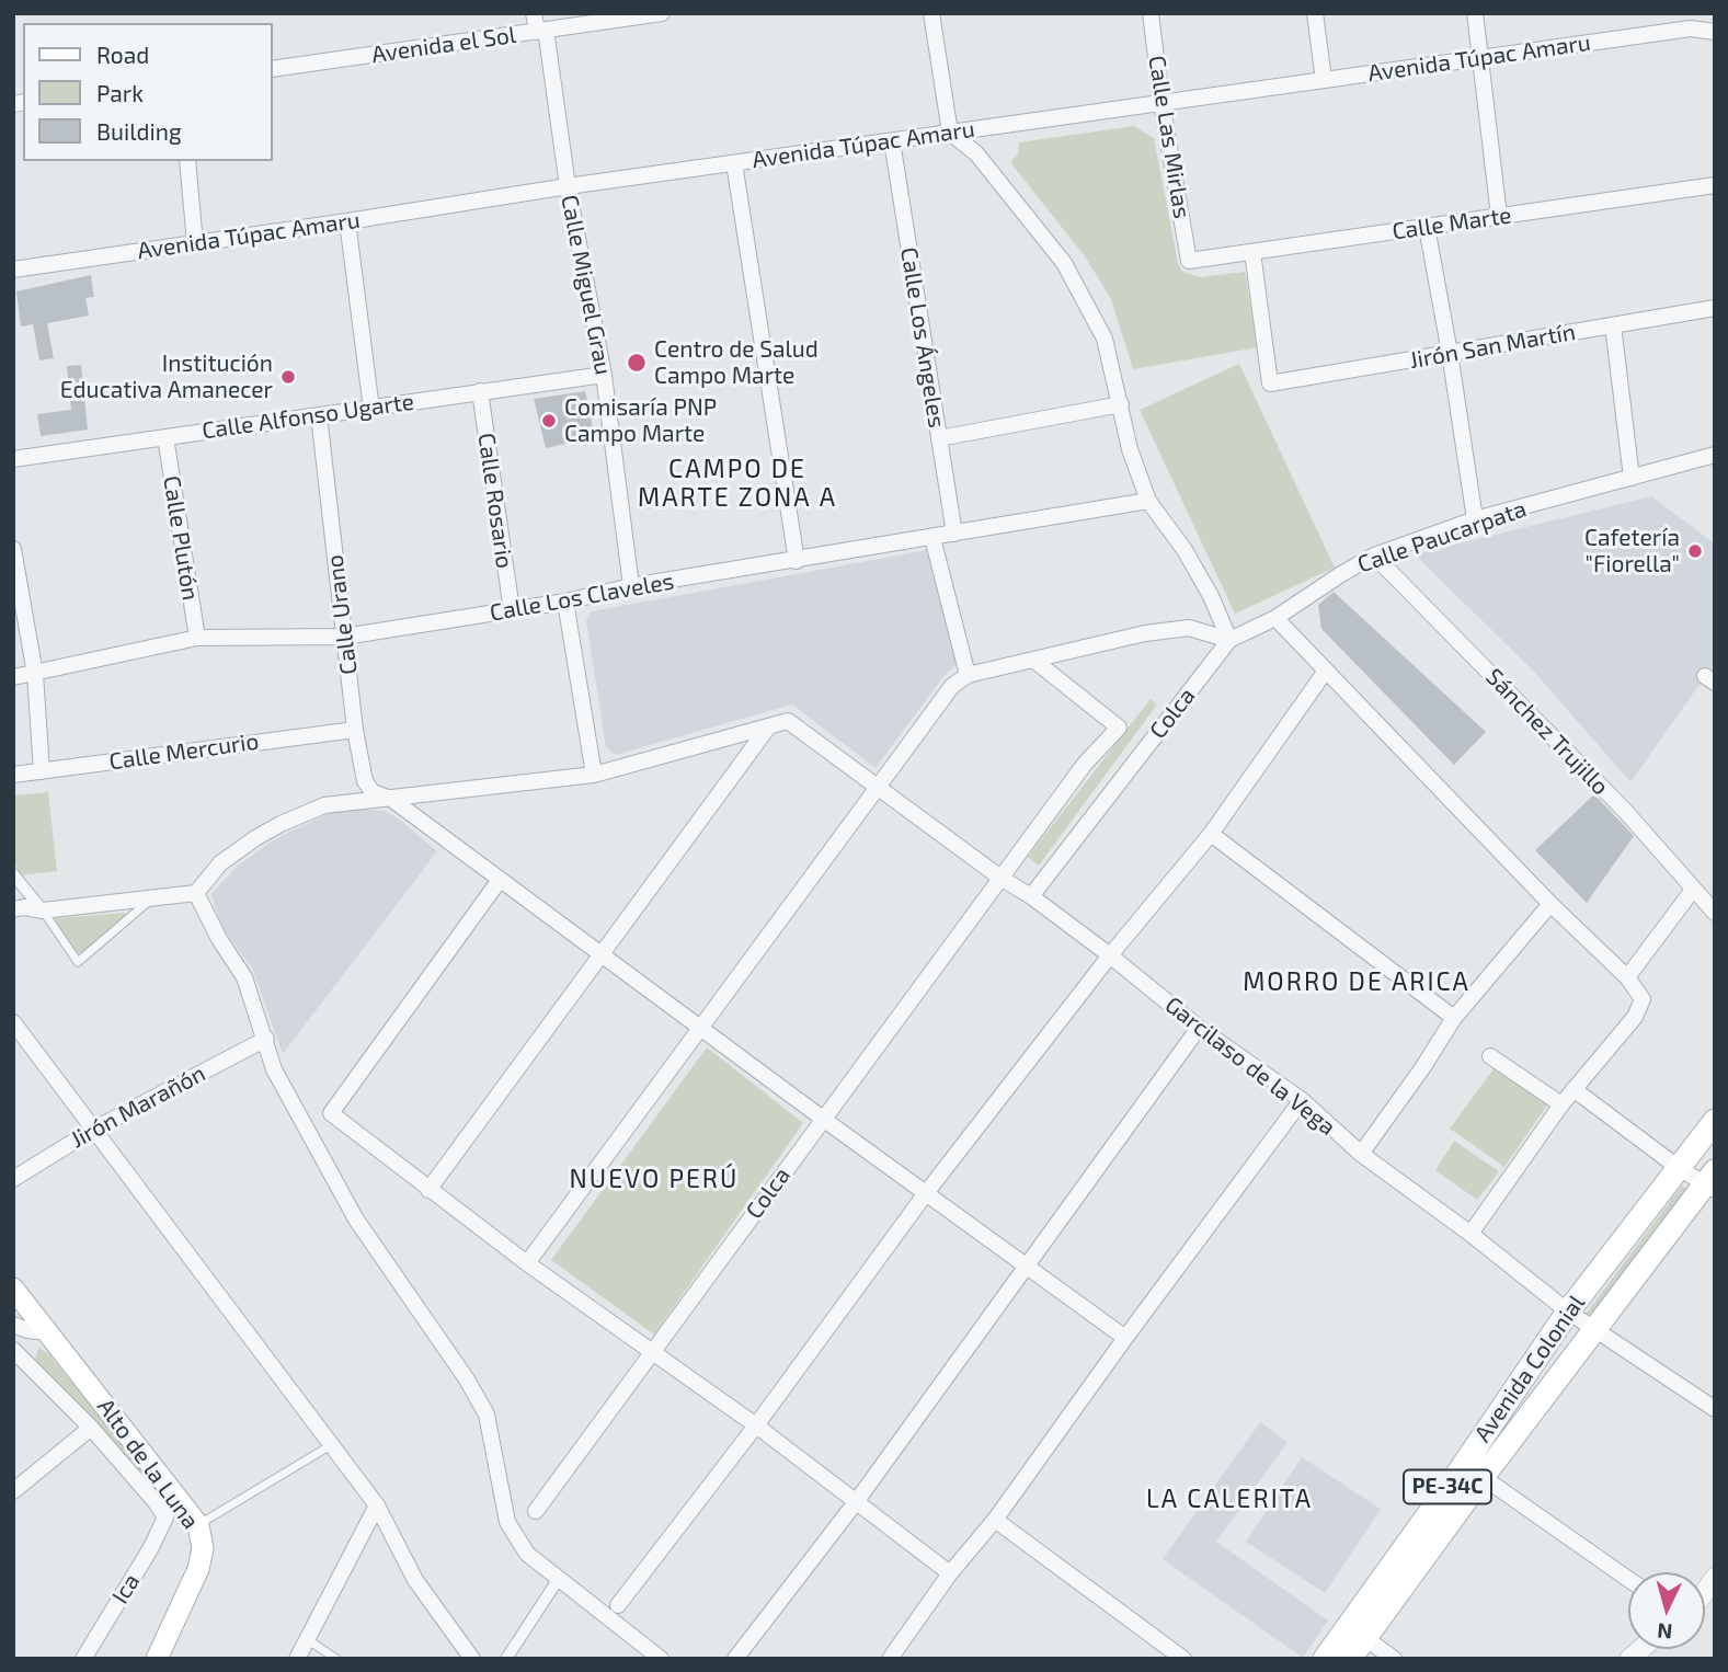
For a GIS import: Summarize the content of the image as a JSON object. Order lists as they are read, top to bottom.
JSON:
{
  "streets": {
    "main road": ["Avenida Colonial", "Alto de la Luna", "PE-34C"],
    "street": [
      "Avenida el Sol",
      "Avenida Túpac Amaru",
      "Calle Las Mirlas",
      "Calle Marte",
      "Calle Miguel Grau",
      "Calle Los Ángeles",
      "Jirón San Martín",
      "Calle Alfonso Ugarte",
      "Calle Rosario",
      "Calle Paucarpata",
      "Calle Plutón",
      "Calle Los Claveles",
      "Calle Urano",
      "Colca",
      "Sánchez Trujillo",
      "Calle Mercurio",
      "Garcilaso de la Vega",
      "Jirón Marañón",
      "Ica"
    ]
  },
  "crossings": [
    ["Avenida el Sol", "Calle Miguel Grau"],
    ["Avenida Túpac Amaru", "Calle Las Mirlas"],
    ["Avenida Túpac Amaru", "Calle Miguel Grau"],
    ["Avenida Túpac Amaru", "Calle Los Ángeles"],
    ["Calle Las Mirlas", "Calle Marte"],
    ["Calle Marte", "Jirón San Martín"],
    ["Calle Miguel Grau", "Calle Alfonso Ugarte"],
    ["Calle Miguel Grau", "Calle Los Claveles"],
    ["Calle Los Ángeles", "Calle Los Claveles"],
    ["Calle Alfonso Ugarte", "Calle Rosario"],
    ["Calle Alfonso Ugarte", "Calle Plutón"],
    ["Calle Alfonso Ugarte", "Calle Urano"],
    ["Calle Rosario", "Calle Los Claveles"],
    ["Calle Paucarpata", "Colca"],
    ["Calle Paucarpata", "Sánchez Trujillo"],
    ["Calle Plutón", "Calle Los Claveles"],
    ["Calle Los Claveles", "Calle Urano"],
    ["Calle Urano", "Colca"],
    ["Calle Urano", "Calle Mercurio"],
    ["Colca", "Garcilaso de la Vega"],
    ["Garcilaso de la Vega", "Avenida Colonial"]
  ],
  "districts": [
    "CAMPO DE MARTE ZONA A",
    "MORRO DE ARICA",
    "NUEVO PERÚ",
    "LA CALERITA"
  ],
  "places": [
    "Centro de Salud Campo Marte",
    "Institución Educativa Amanecer",
    "Comisaría PNP Campo Marte",
    "Cafetería \"Fiorella\""
  ],
  "legend": ["Road", "Park", "Building"],
  "north": "bottom"
}
